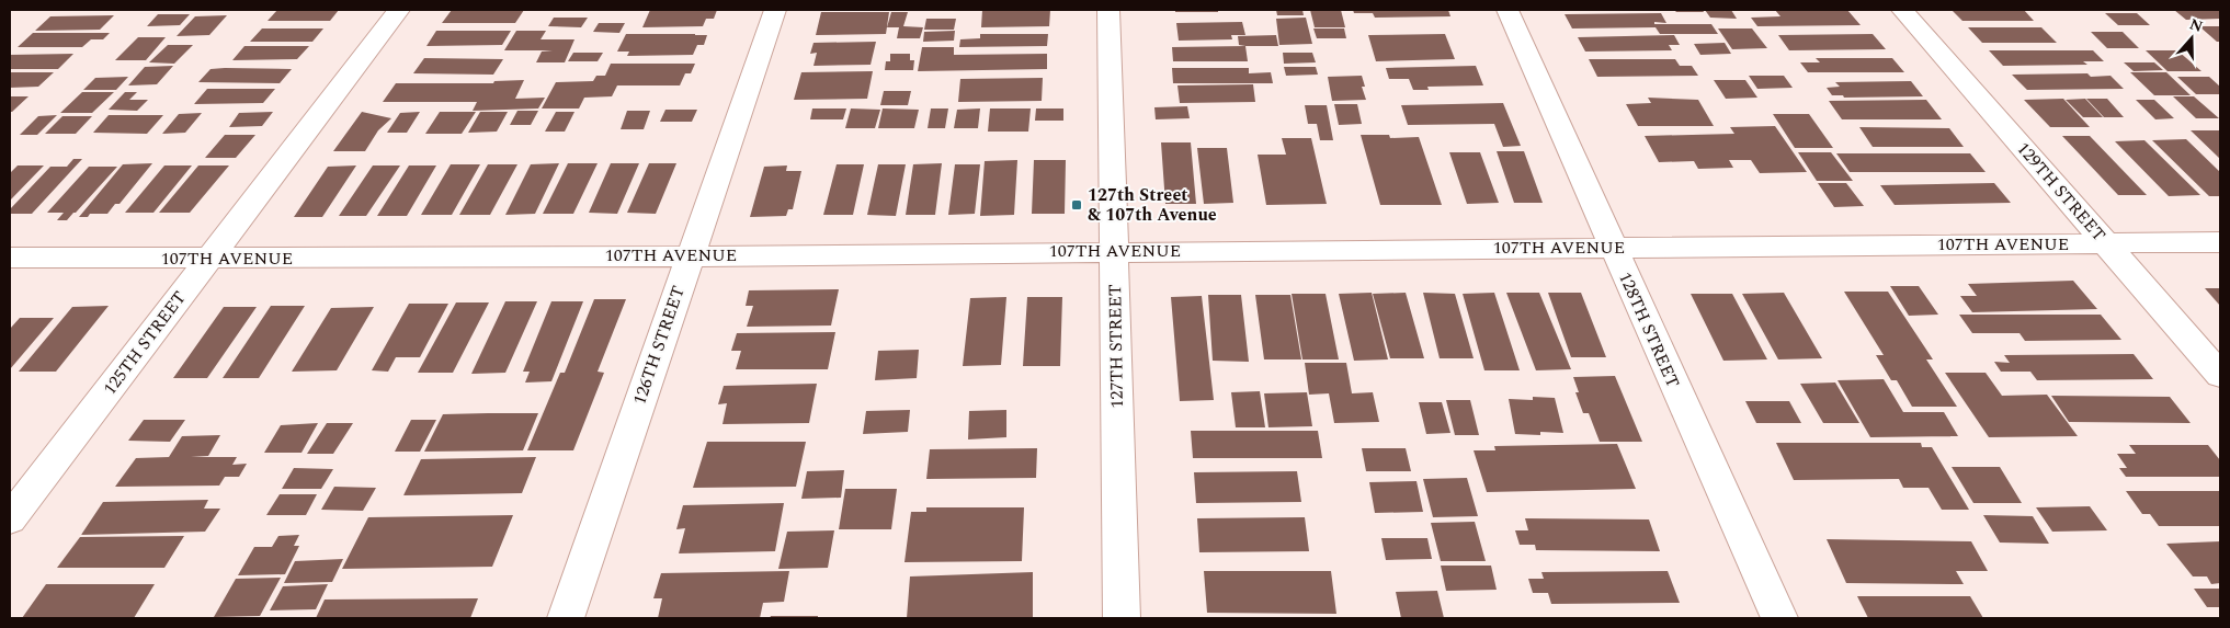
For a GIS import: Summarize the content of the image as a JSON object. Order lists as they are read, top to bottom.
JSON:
{
  "streets": {
    "street": [
      "129TH STREET",
      "107TH AVENUE",
      "128TH STREET",
      "125TH STREET",
      "126TH STREET",
      "127TH STREET"
    ]
  },
  "crossings": [
    ["129TH STREET", "107TH AVENUE"],
    ["107TH AVENUE", "128TH STREET"],
    ["107TH AVENUE", "125TH STREET"],
    ["107TH AVENUE", "126TH STREET"],
    ["107TH AVENUE", "127TH STREET"]
  ],
  "places": {
    "transit": ["127th Street & 107th Avenue"]
  },
  "north": "top"
}
